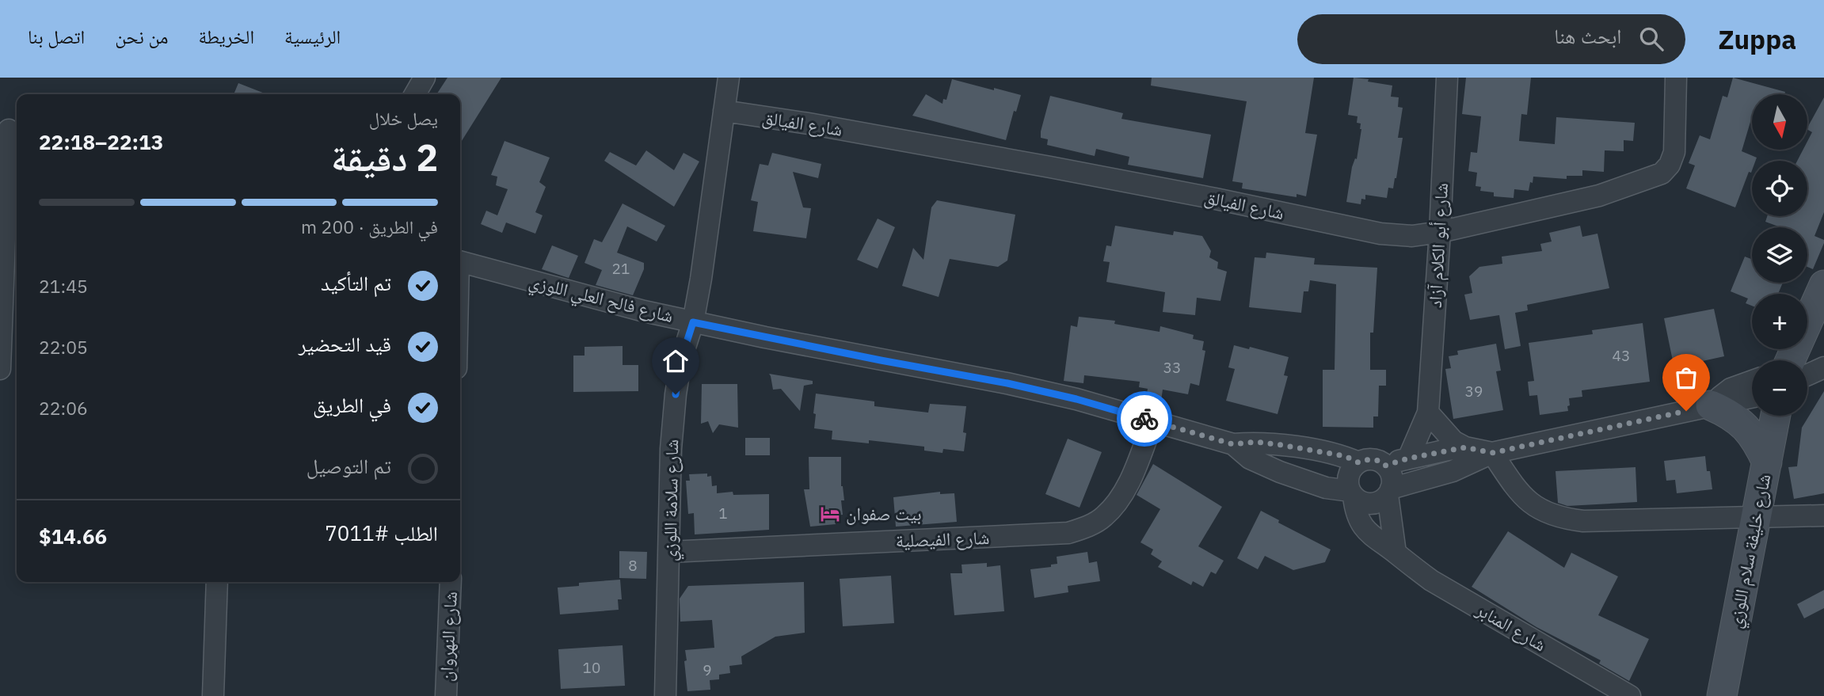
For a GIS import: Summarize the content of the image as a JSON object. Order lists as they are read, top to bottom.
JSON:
{
  "streets": {
    "street": [
      "شارع الفيالق",
      "شارع أبو الكلام آزاد",
      "شارع فالح العلي اللوزي",
      "شارع سلامة اللوزي",
      "شارع الفيصلية",
      "شارع خليفة سلام اللوزي",
      "شارع المنابر",
      "شارع النهروان"
    ]
  },
  "crossings": [
    ["شارع الفيالق", "شارع أبو الكلام آزاد"],
    ["شارع الفيالق", "شارع سلامة اللوزي"],
    ["شارع فالح العلي اللوزي", "شارع سلامة اللوزي"],
    ["شارع فالح العلي اللوزي", "شارع الفيصلية"],
    ["شارع فالح العلي اللوزي", "شارع المنابر"],
    ["شارع سلامة اللوزي", "شارع الفيصلية"]
  ],
  "places": {
    "hotel": ["بيت صفوان"]
  },
  "house_numbers": [
    "21",
    "43",
    "33",
    "39",
    "1",
    "8",
    "10",
    "9"
  ],
  "north": "bottom",
  "page": {
    "header": "Zuppa",
    "search": "ابحث هنا",
    "nav": [
      "الرئيسية",
      "الخريطة",
      "من نحن",
      "اتصل بنا"
    ],
    "map_buttons": ["+", "−"],
    "heading": ["2 دقيقة", "يصل خلال", "22:13–22:18"],
    "panel": ["الطلب #7011", "$14.66"],
    "bar": "في الطريق · 200 m",
    "list": [
      ["تم التأكيد", "21:45"],
      ["قيد التحضير", "22:05"],
      ["في الطريق", "22:06"],
      "تم التوصيل"
    ]
  }
}
